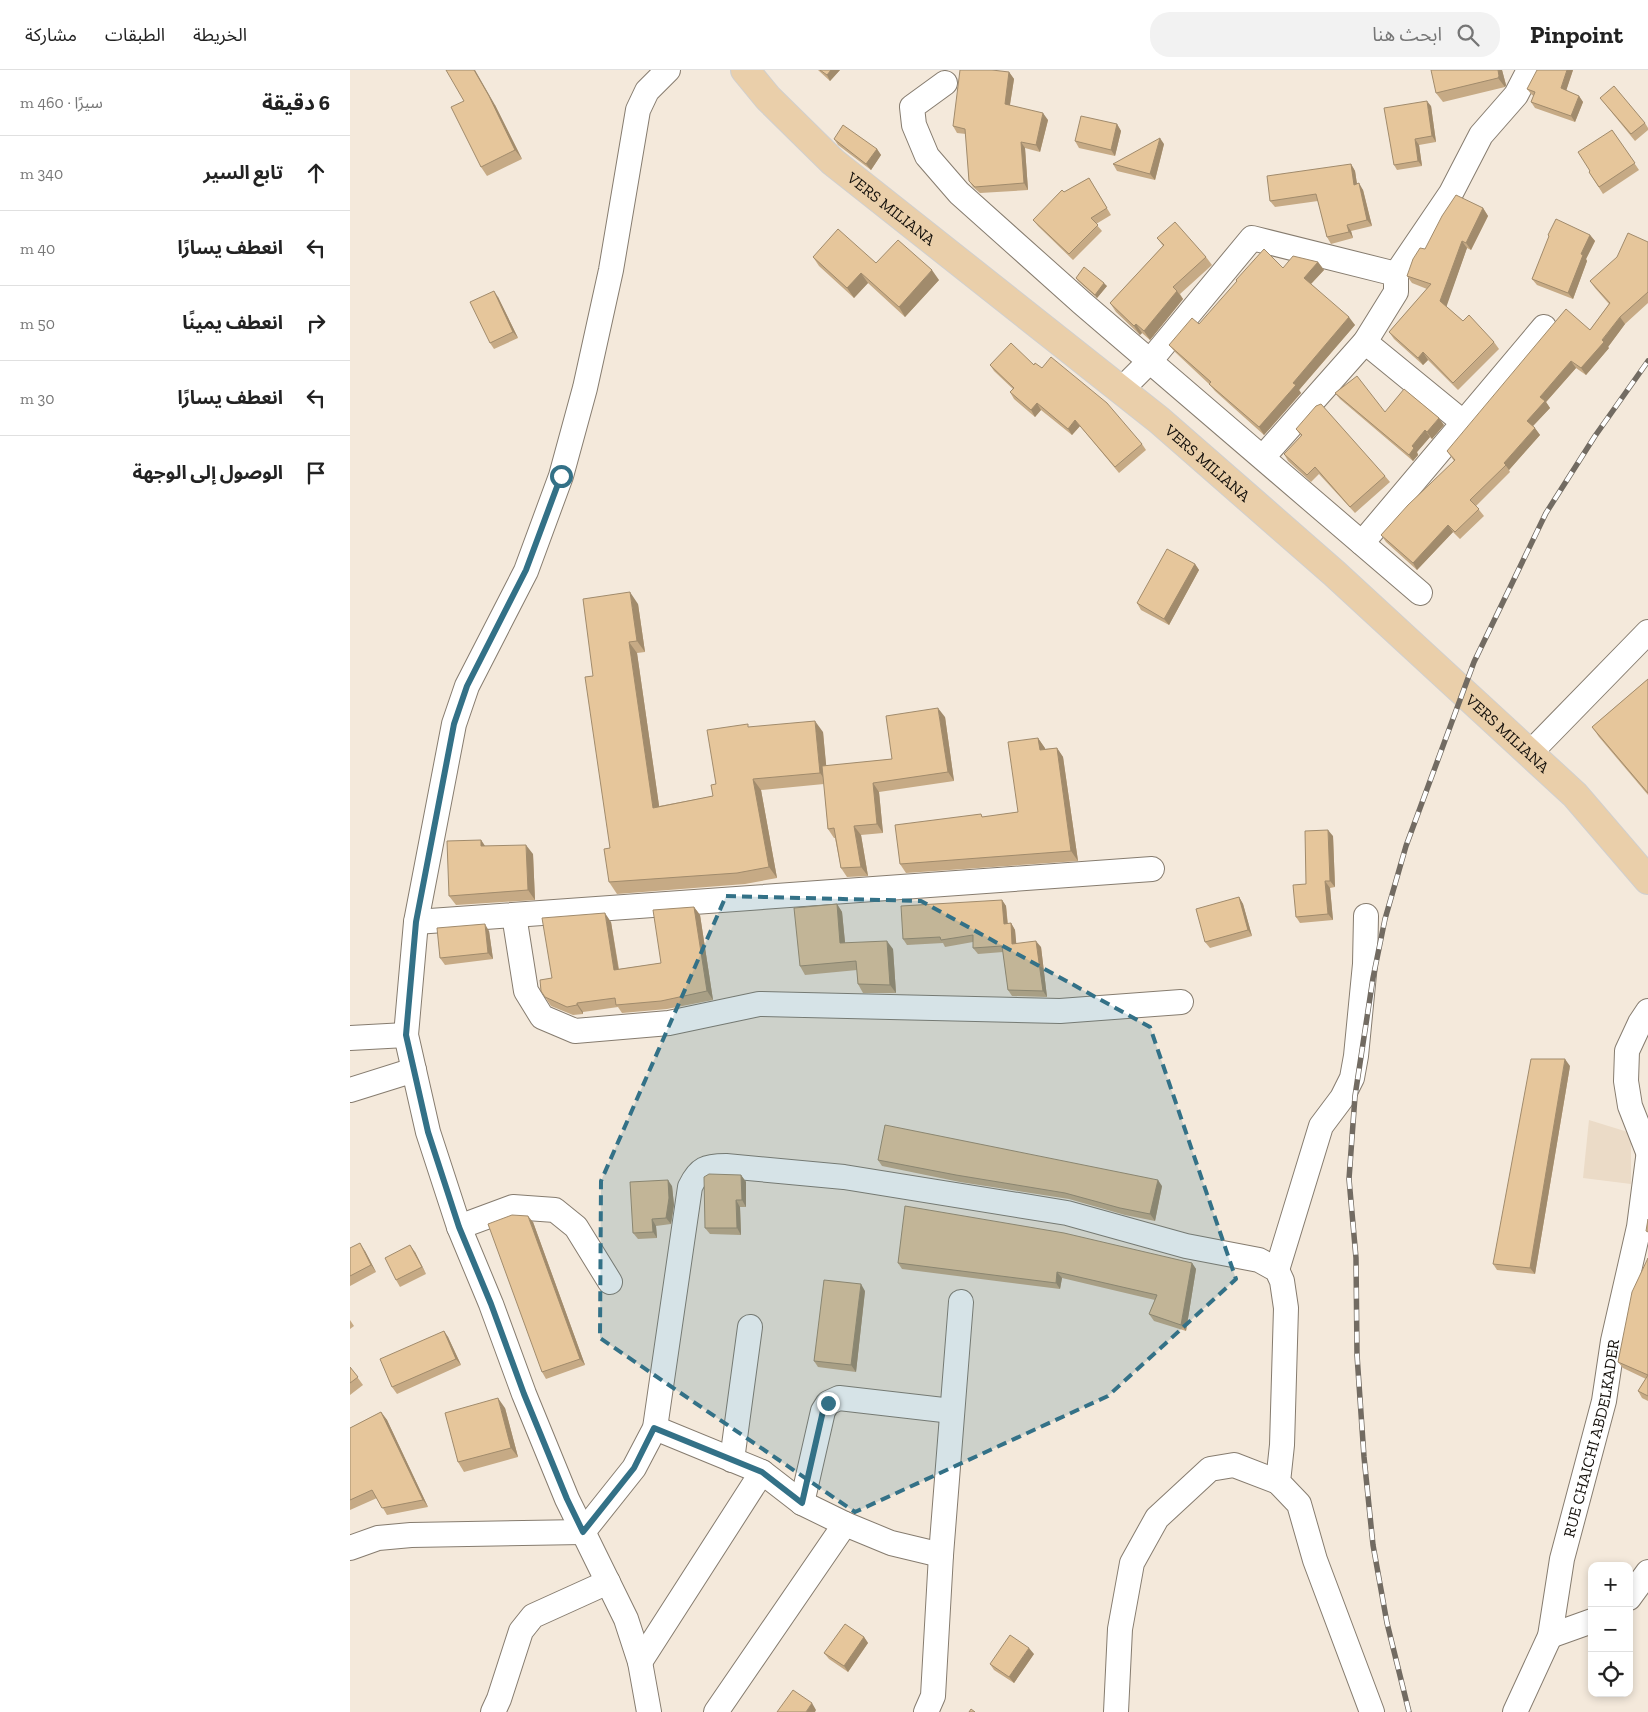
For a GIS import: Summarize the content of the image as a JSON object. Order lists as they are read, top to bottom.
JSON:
{
  "streets": {
    "main road": ["VERS MILIANA"],
    "street": ["RUE CHAICHI ABDELKADER"]
  },
  "page": {
    "header": "Pinpoint",
    "search": "ابحث هنا",
    "nav": ["الخريطة", "الطبقات", "مشاركة"],
    "heading": ["6 دقيقة", "سيرًا · 460 m"],
    "list": [
      ["تابع السير", "340 m"],
      ["انعطف يسارًا", "40 m"],
      ["انعطف يمينًا", "50 m"],
      ["انعطف يسارًا", "30 m"],
      "الوصول إلى الوجهة"
    ],
    "map_buttons": ["+", "−"]
  }
}
